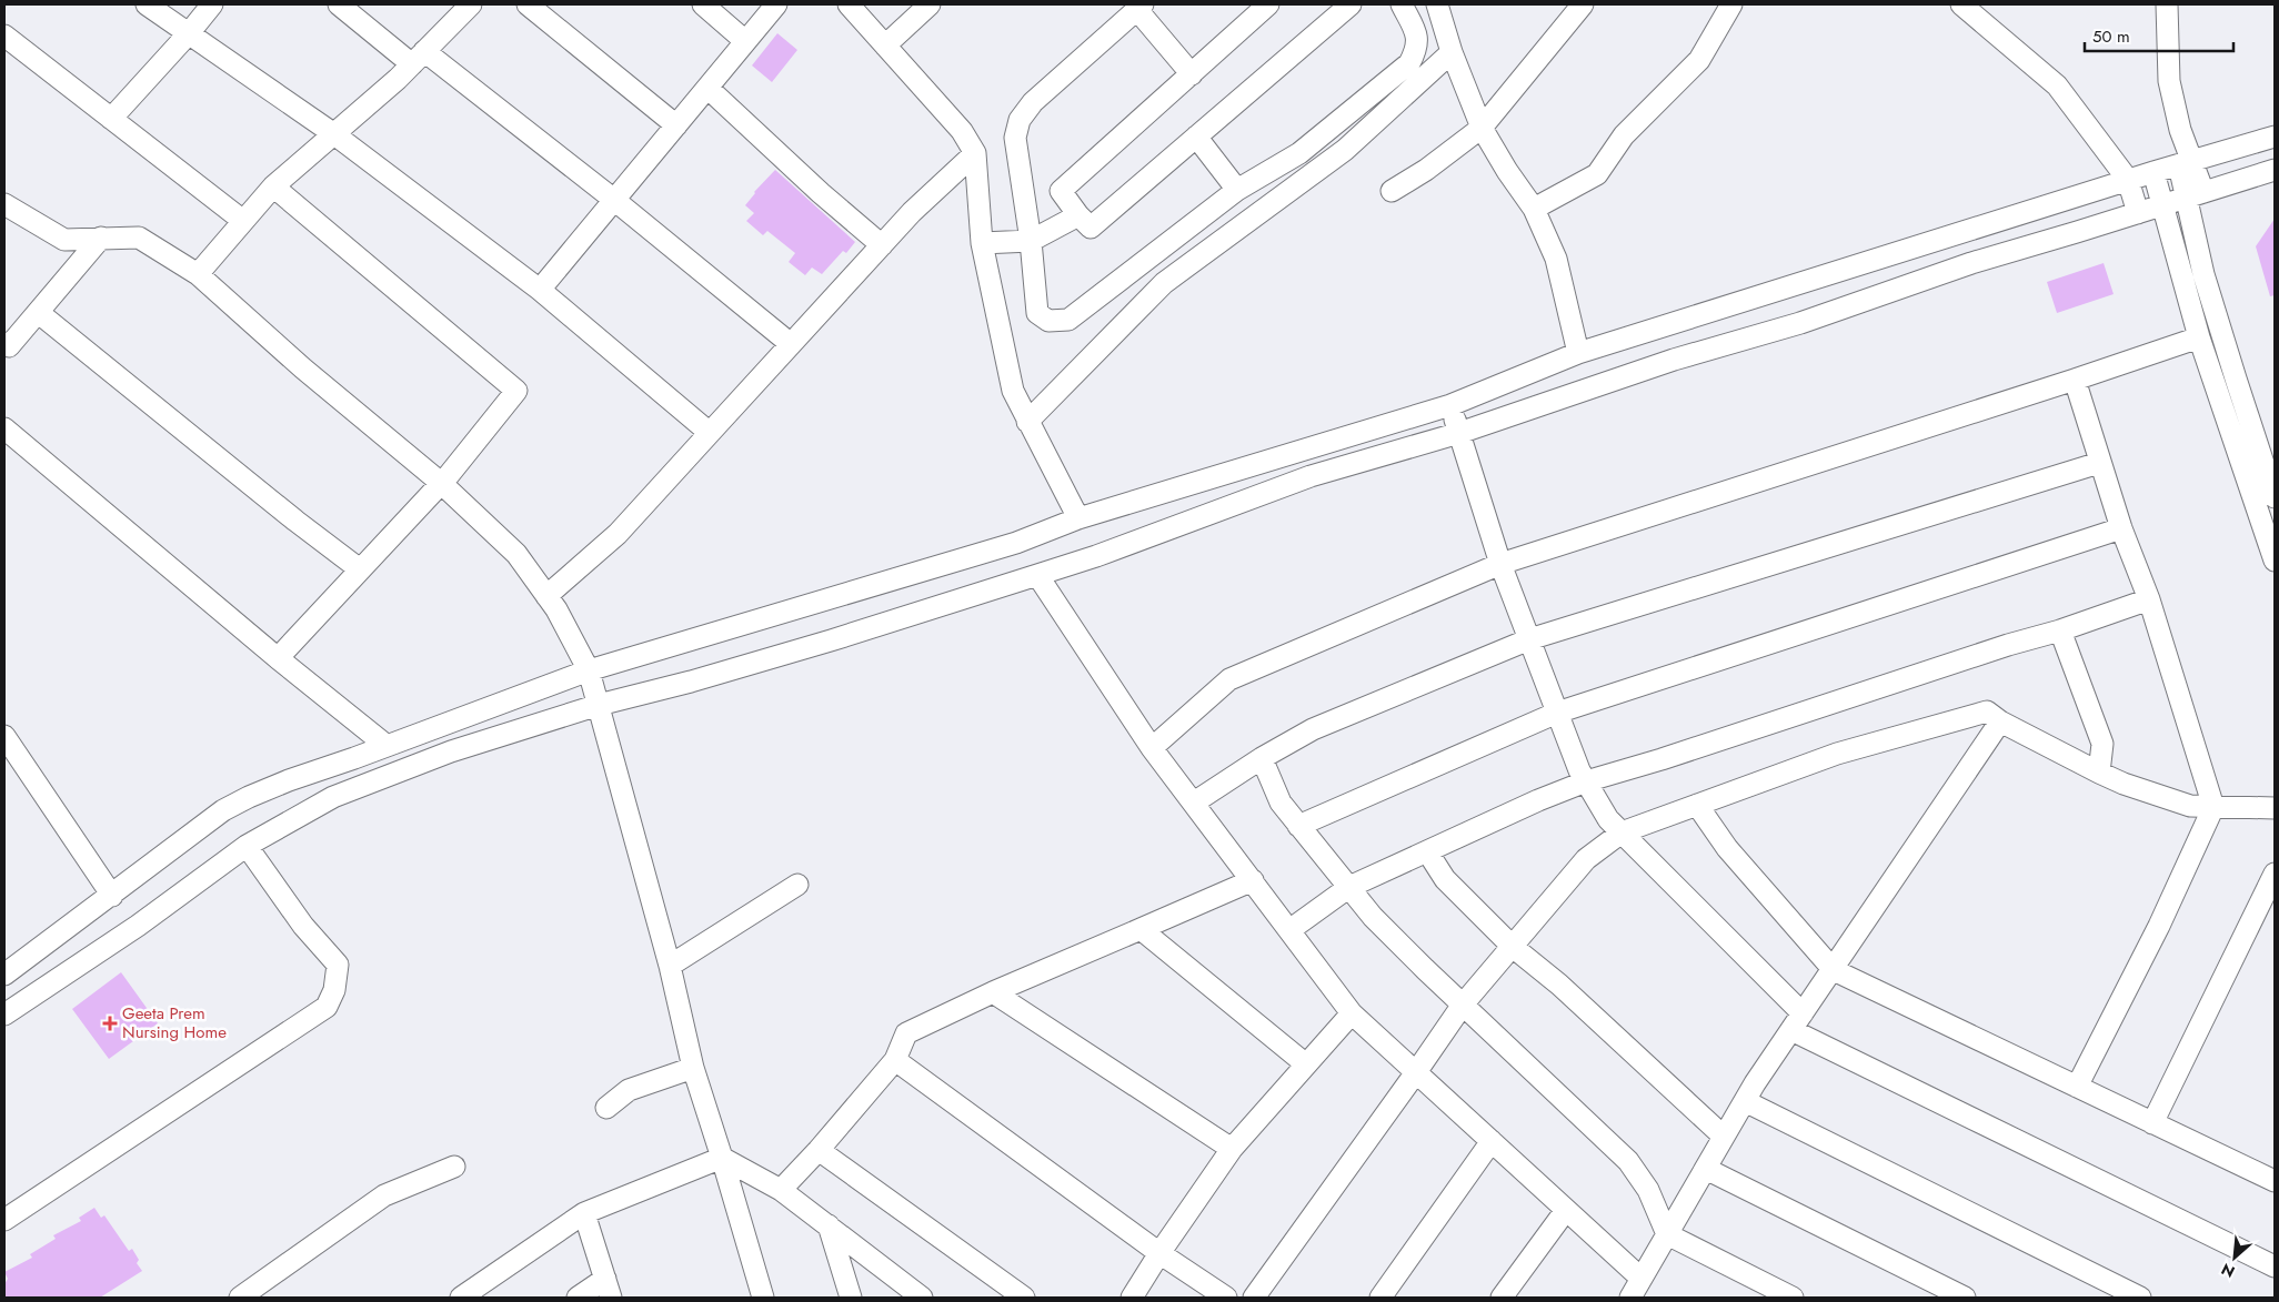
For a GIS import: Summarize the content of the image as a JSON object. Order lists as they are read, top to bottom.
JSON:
{
  "places": {
    "health": ["Geeta Prem Nursing Home"]
  },
  "scale_bar": "50 m",
  "north": "bottom left"
}
